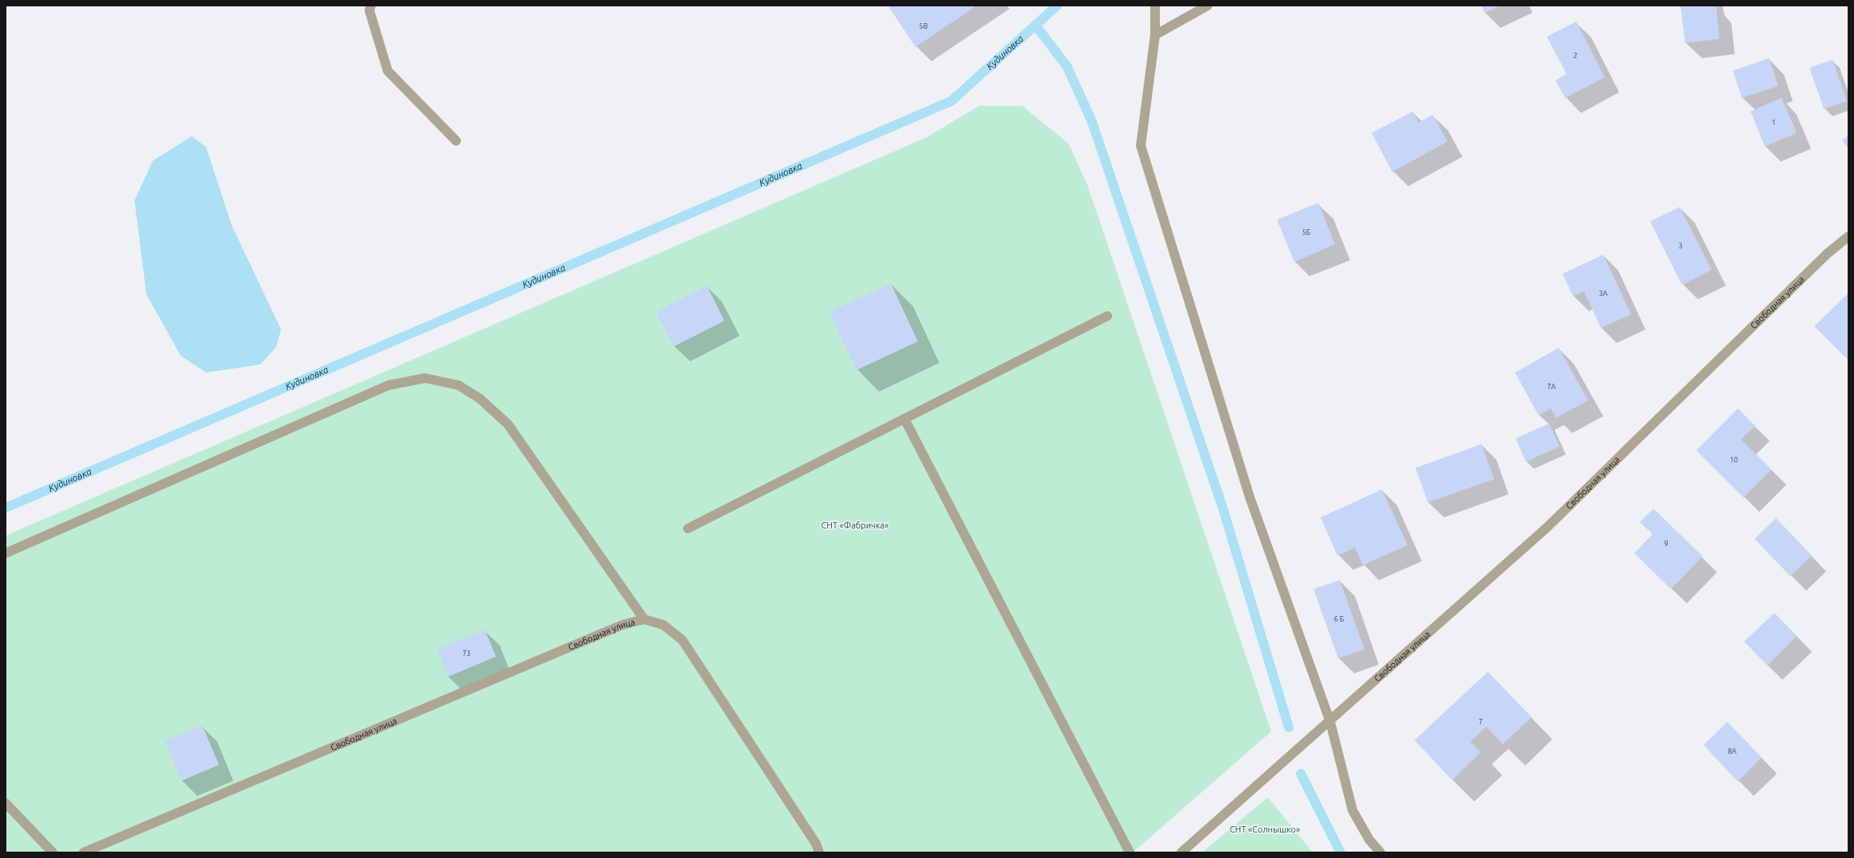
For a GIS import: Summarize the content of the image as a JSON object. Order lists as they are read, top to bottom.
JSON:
{
  "streets": {
    "street": ["Свободная улица"]
  },
  "water": ["Кудиновка"],
  "parks": ["СНТ «Фабричка»", "СНТ «Солнышко»"],
  "house_numbers": [
    "5В",
    "2",
    "1",
    "5Б",
    "3",
    "3А",
    "7А",
    "10",
    "9",
    "6 Б",
    "73",
    "7",
    "8А"
  ]
}
